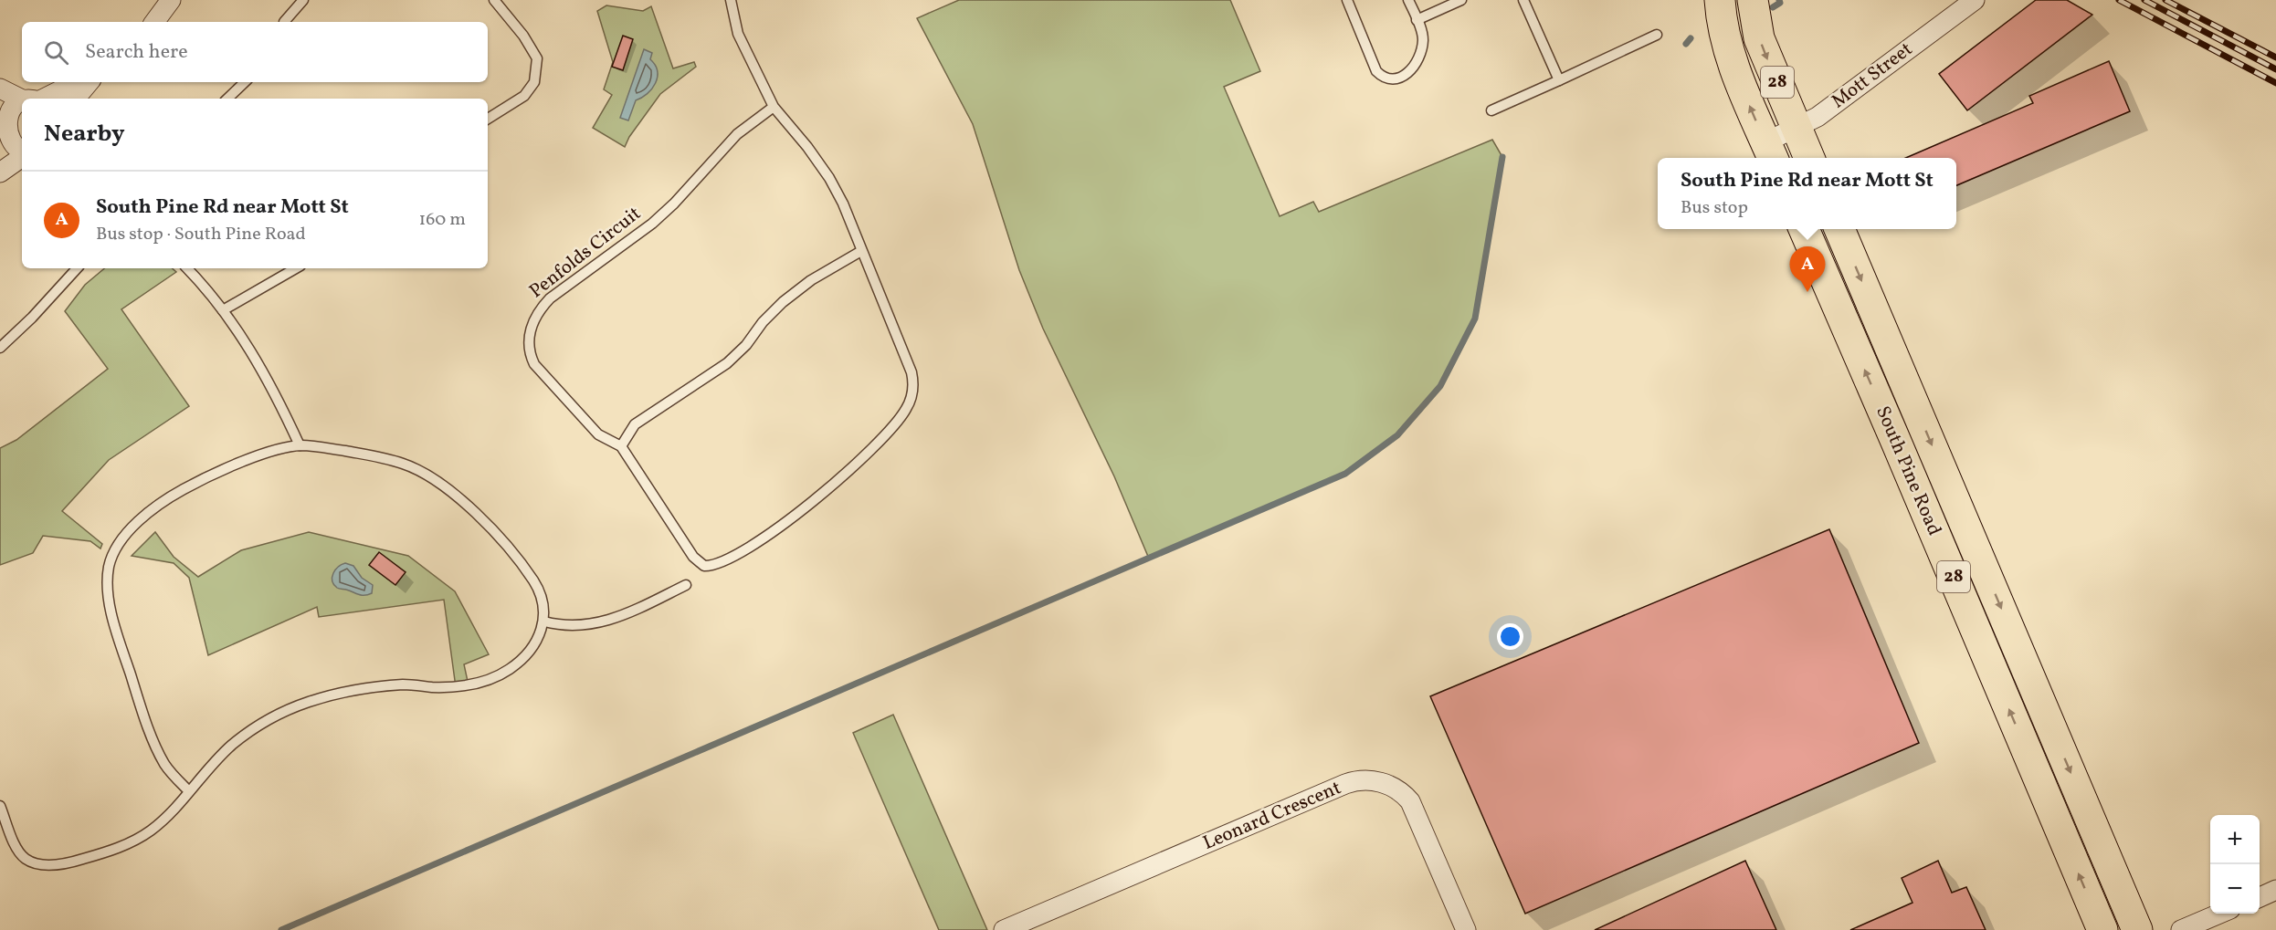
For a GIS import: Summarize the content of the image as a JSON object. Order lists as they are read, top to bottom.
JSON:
{
  "streets": {
    "highway": ["28", "South Pine Road"],
    "street": ["Mott Street", "Leonard Crescent"],
    "lane": ["Penfolds Circuit"]
  },
  "crossings": [
    ["Mott Street", "28"]
  ],
  "page": {
    "search": "Search here",
    "heading": "Nearby",
    "popup": ["South Pine Rd near Mott St", "Bus stop"],
    "list": [
      {
        "mark": "A",
        "name": "South Pine Rd near Mott St",
        "note": "Bus stop · South Pine Road",
        "value": "160 m"
      }
    ],
    "pins": "A",
    "map_buttons": ["+", "−"]
  }
}
